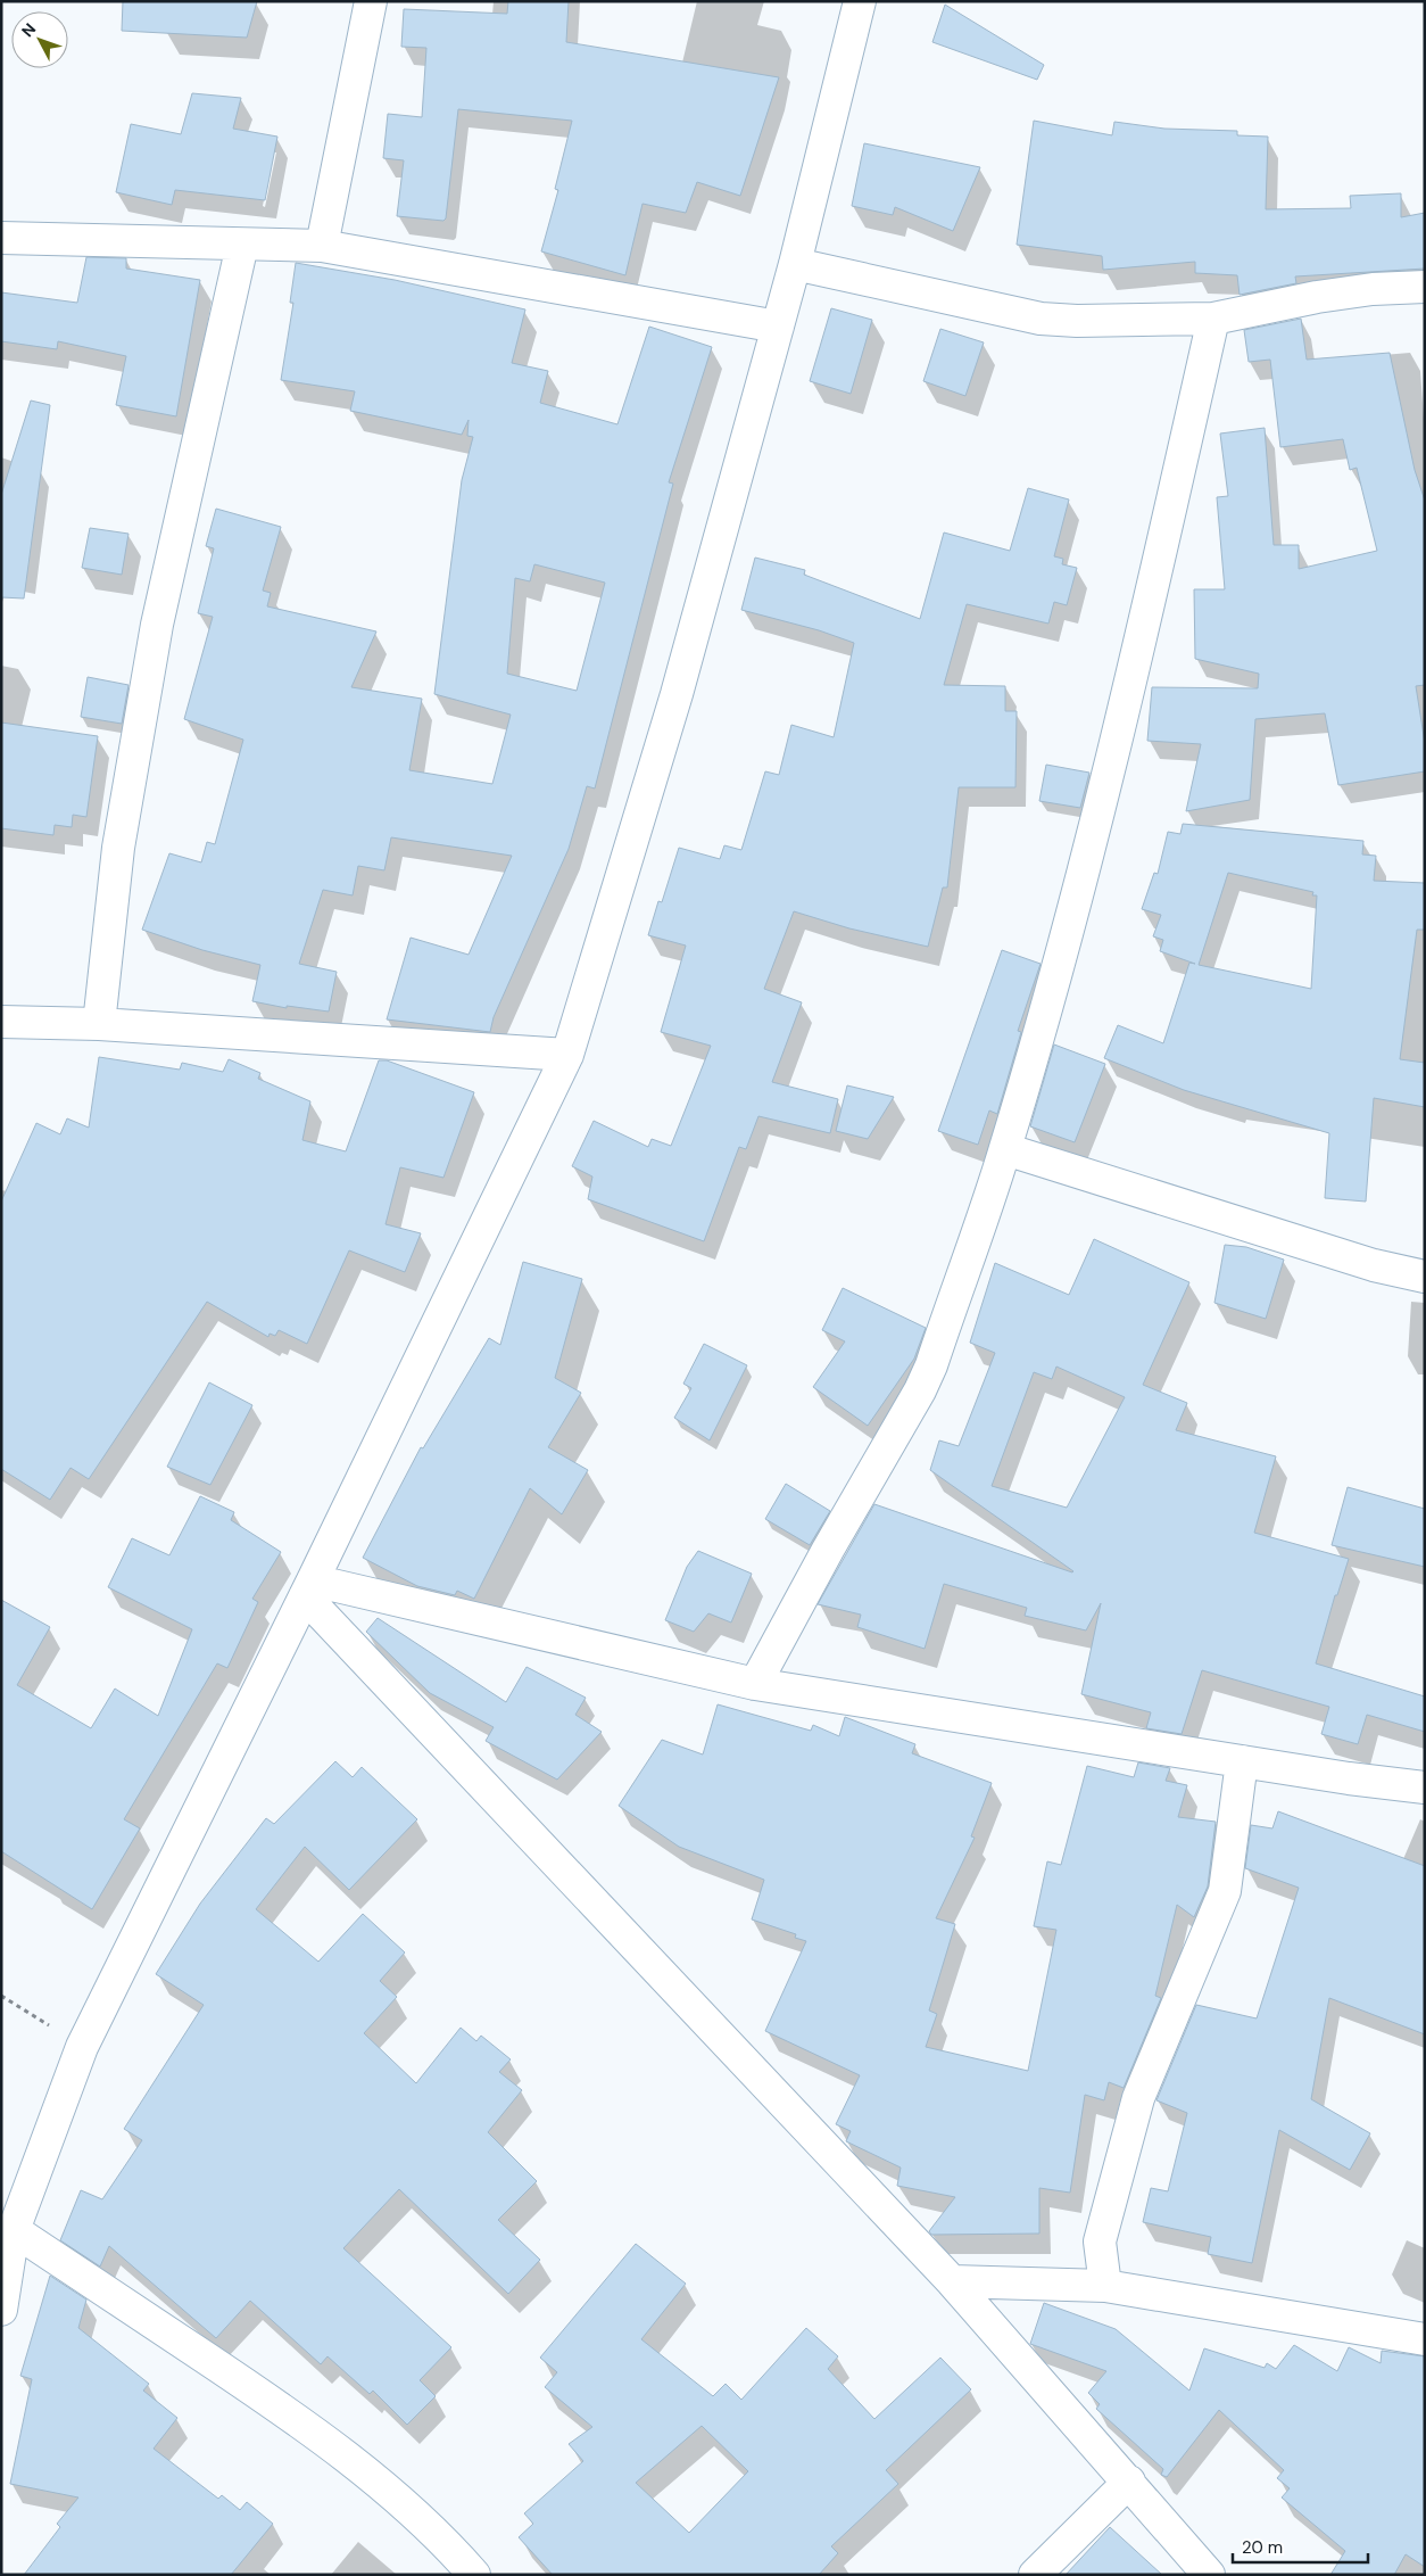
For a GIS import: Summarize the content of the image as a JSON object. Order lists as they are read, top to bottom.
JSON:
{
  "scale_bar": "20 m",
  "north": "top left"
}
